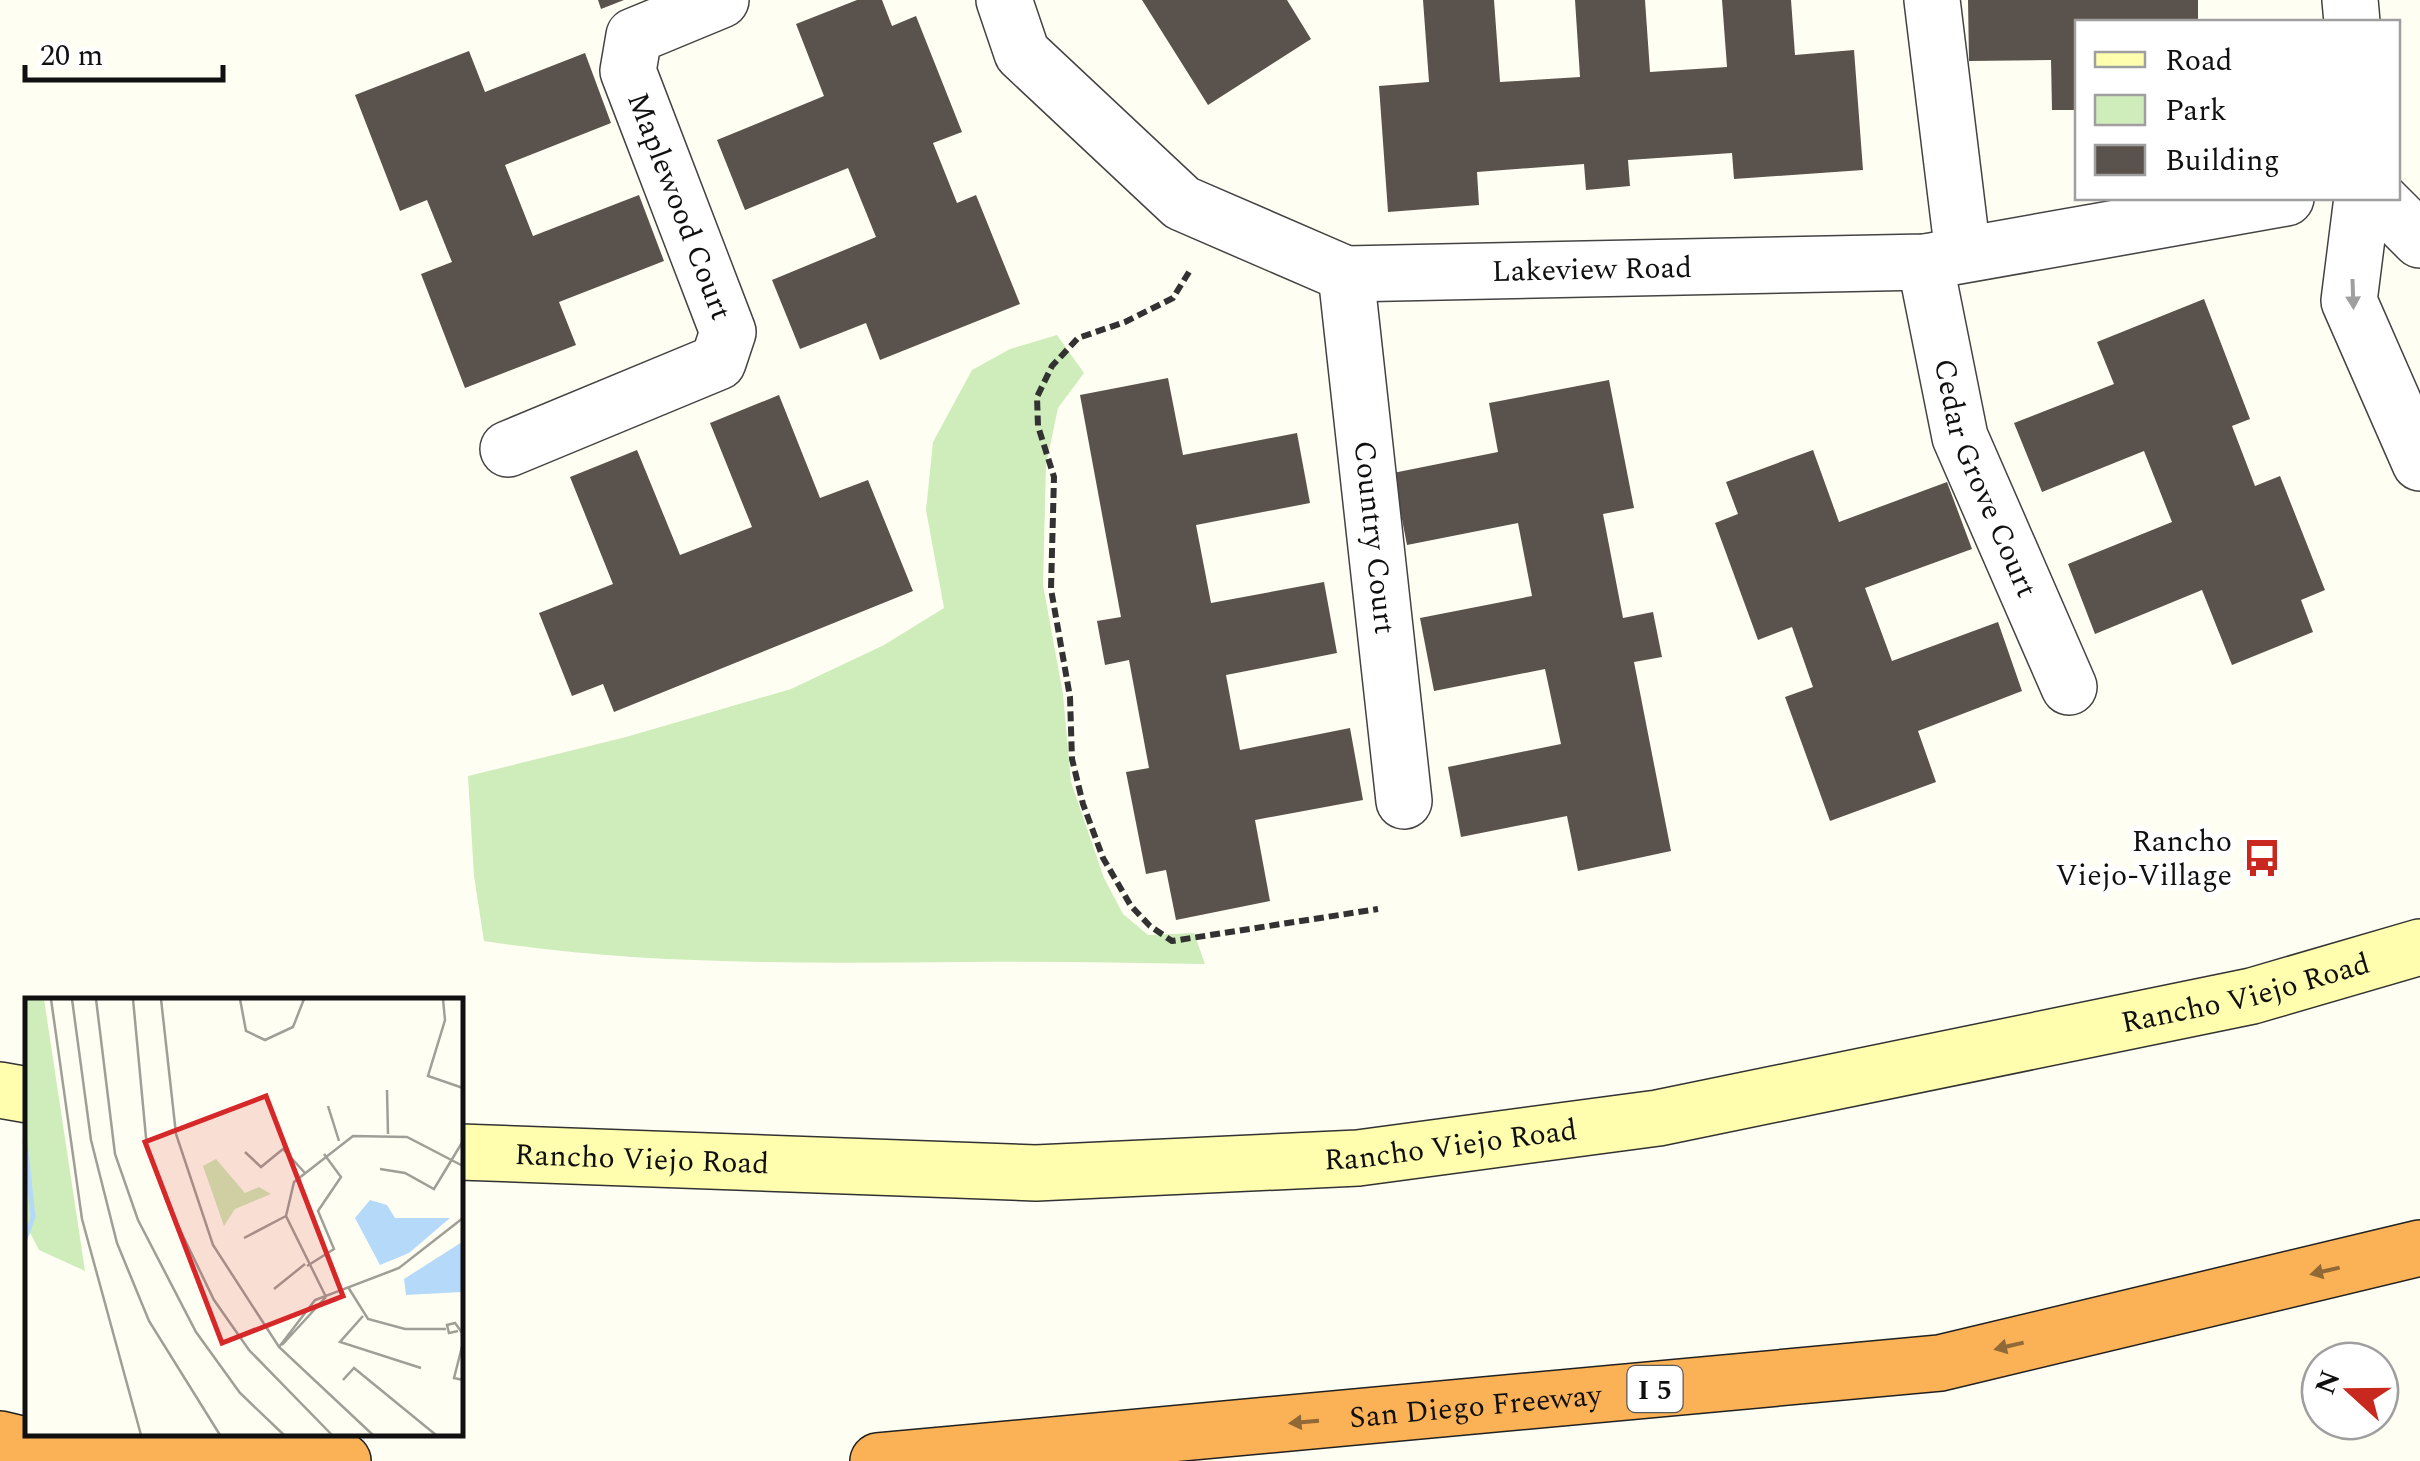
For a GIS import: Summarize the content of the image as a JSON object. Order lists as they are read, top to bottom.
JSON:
{
  "streets": {
    "highway": ["I 5", "San Diego Freeway"],
    "main road": ["Rancho Viejo Road"],
    "street": [
      "Maplewood Court",
      "Lakeview Road",
      "Cedar Grove Court",
      "Country Court"
    ]
  },
  "crossings": [
    ["Lakeview Road", "Cedar Grove Court"],
    ["Lakeview Road", "Country Court"]
  ],
  "one_way": ["San Diego Freeway"],
  "places": {
    "bus stop": ["Rancho Viejo-Village"]
  },
  "legend": ["Road", "Park", "Building"],
  "scale_bar": "20 m",
  "north": "left"
}
